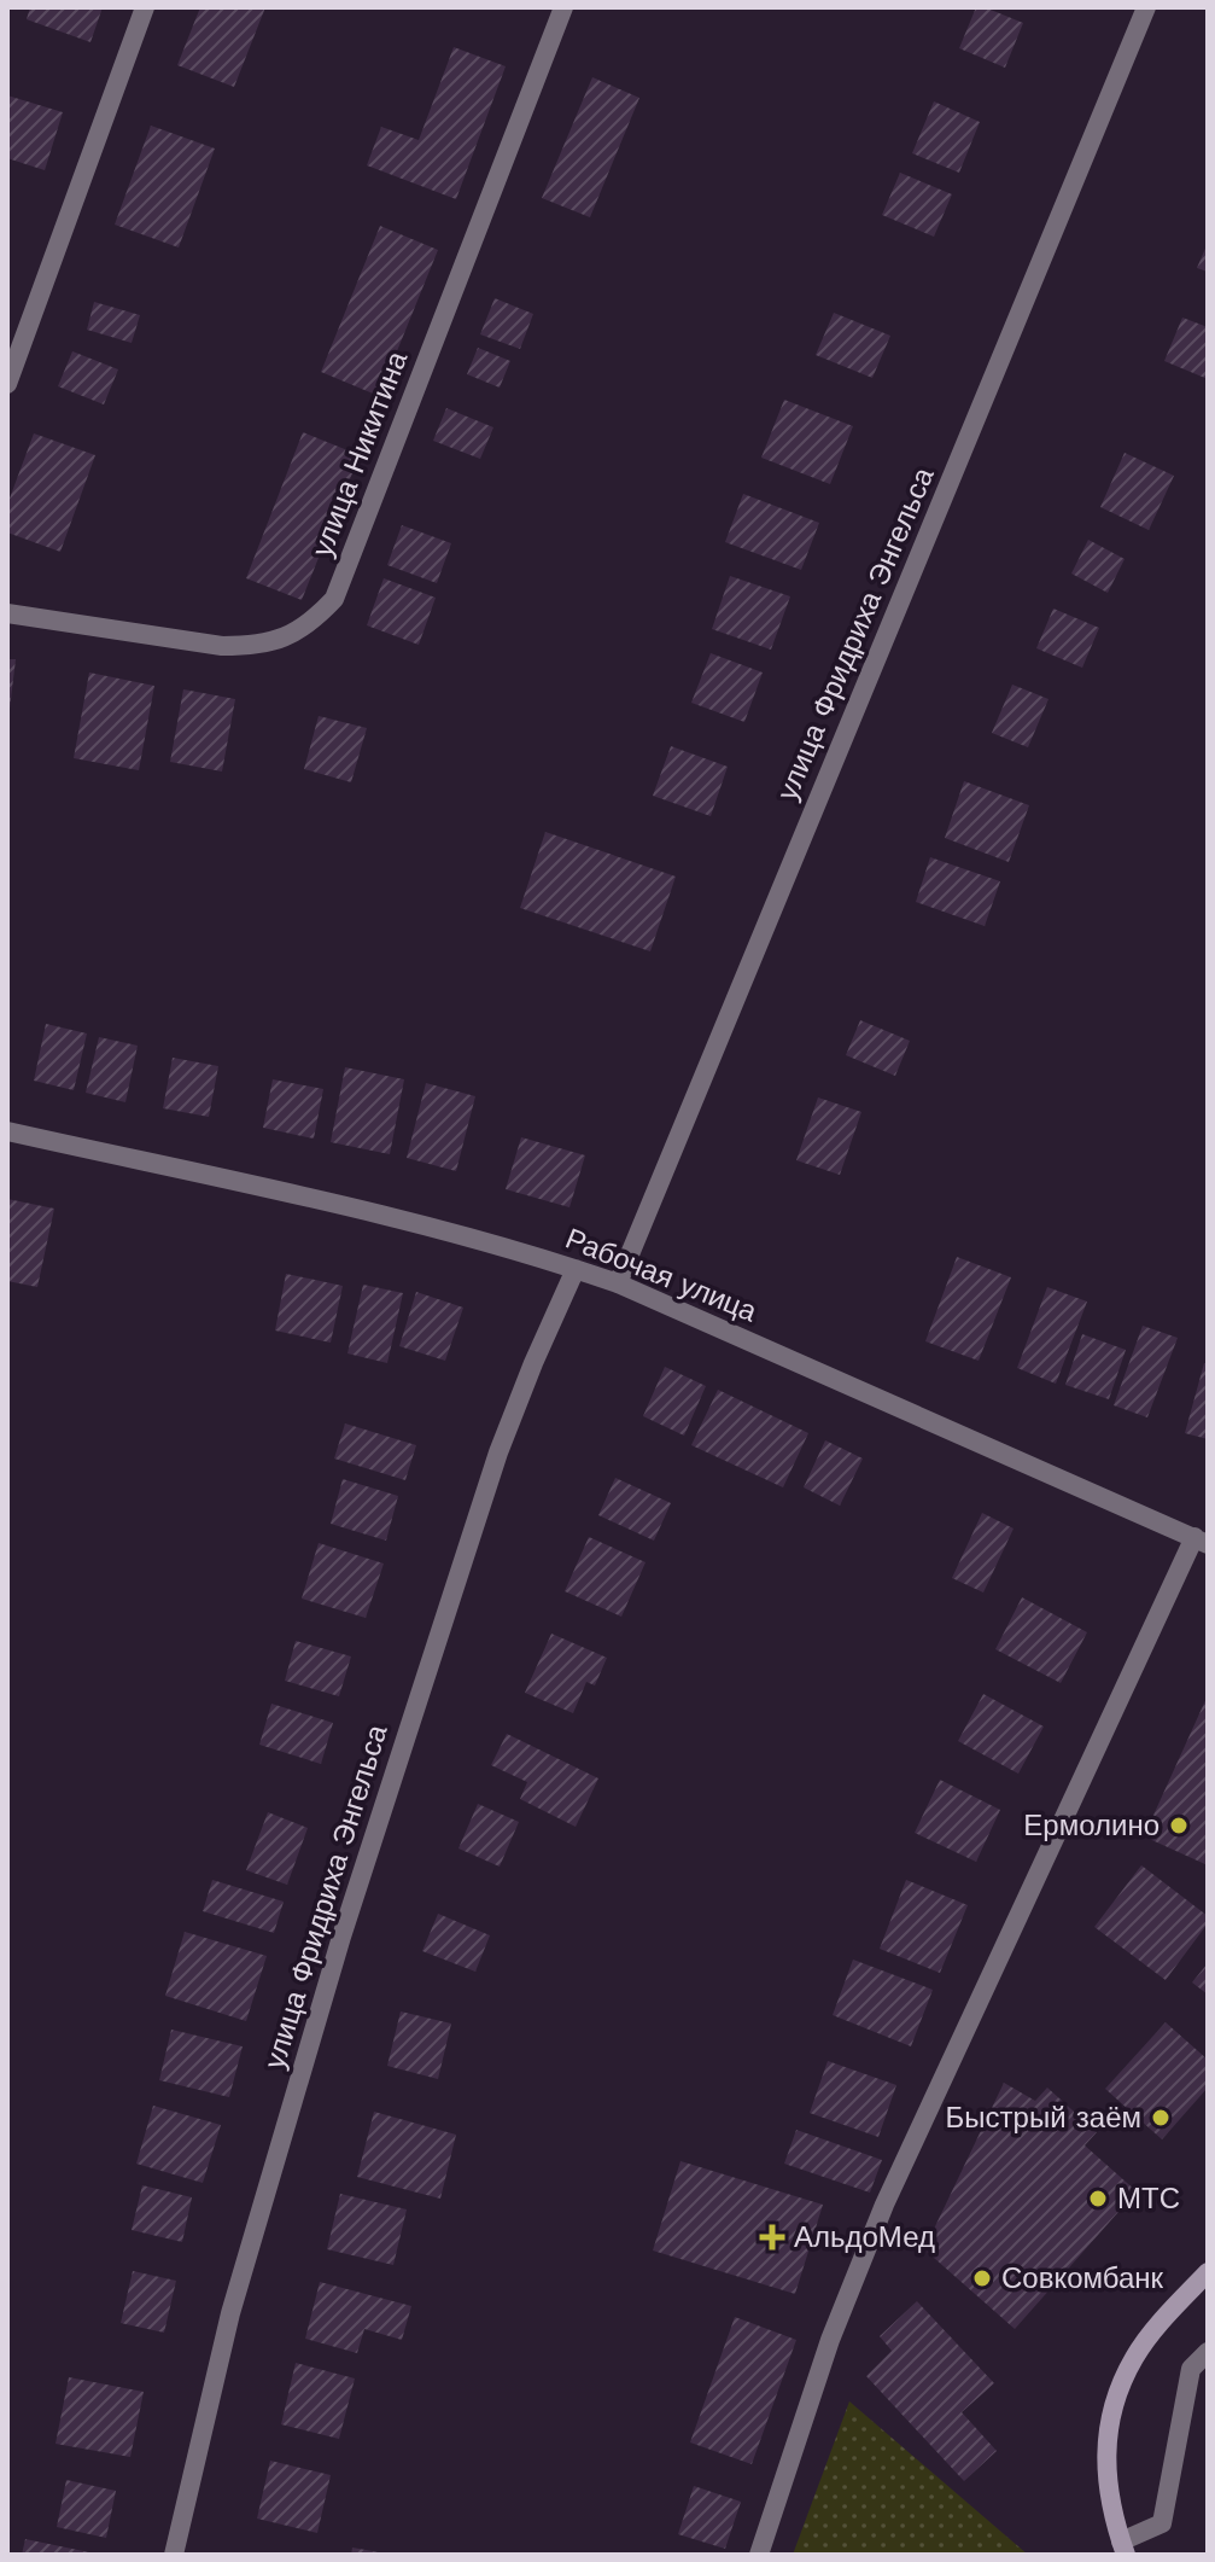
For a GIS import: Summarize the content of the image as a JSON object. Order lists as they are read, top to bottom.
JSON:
{
  "streets": {
    "street": ["улица Никитина", "улица Фридриха Энгельса", "Рабочая улица"]
  },
  "crossings": [
    ["улица Фридриха Энгельса", "Рабочая улица"]
  ],
  "places": {
    "other": [
      "Ермолино",
      "Быстрый заём",
      "МТС",
      "Совкомбанк"
    ],
    "health": ["АльдоМед"]
  }
}
